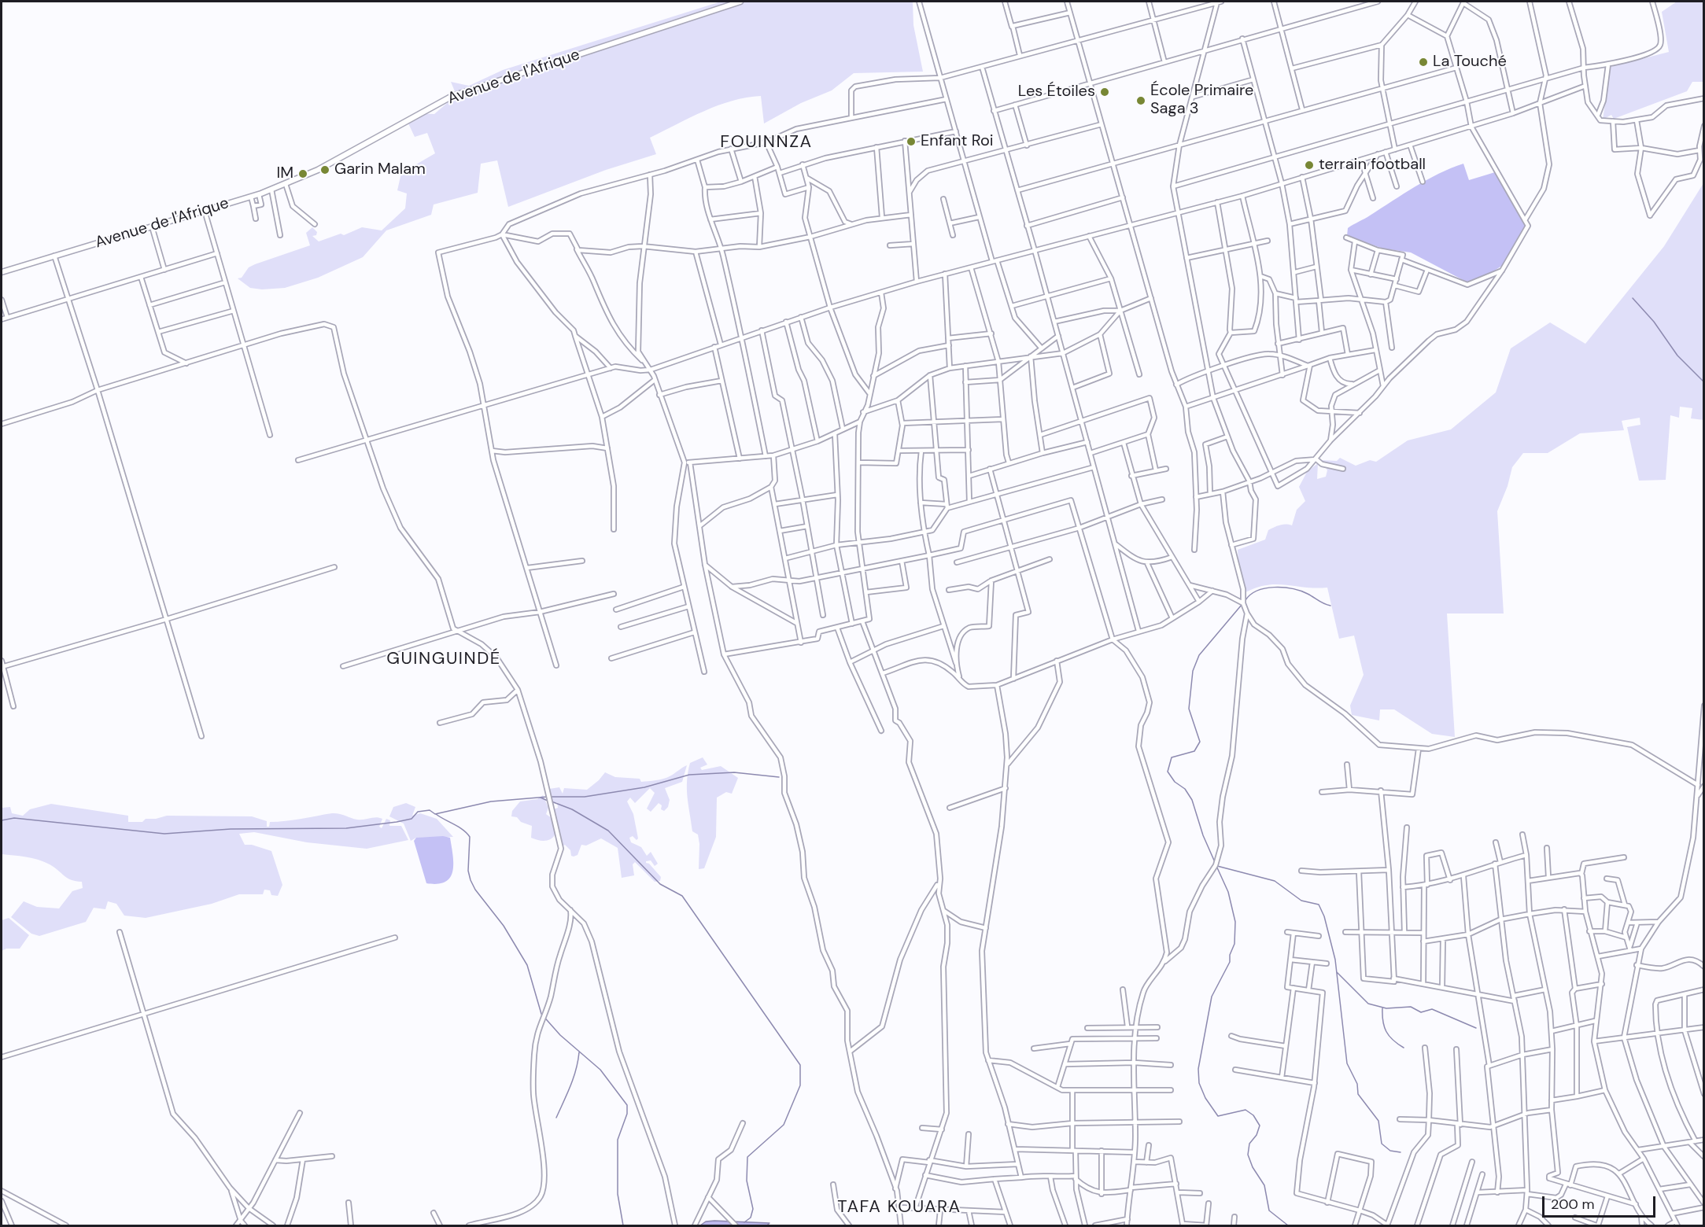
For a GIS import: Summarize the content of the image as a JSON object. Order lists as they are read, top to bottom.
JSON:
{
  "streets": {
    "main road": ["Avenue de l'Afrique"]
  },
  "districts": ["FOUINNZA", "GUINGUINDÉ", "TAFA KOUARA"],
  "places": [
    "La Touché",
    "Les Étoiles",
    "École Primaire Saga 3",
    "Enfant Roi",
    "terrain football",
    "Garin Malam",
    "IM"
  ],
  "scale_bar": "200 m"
}
